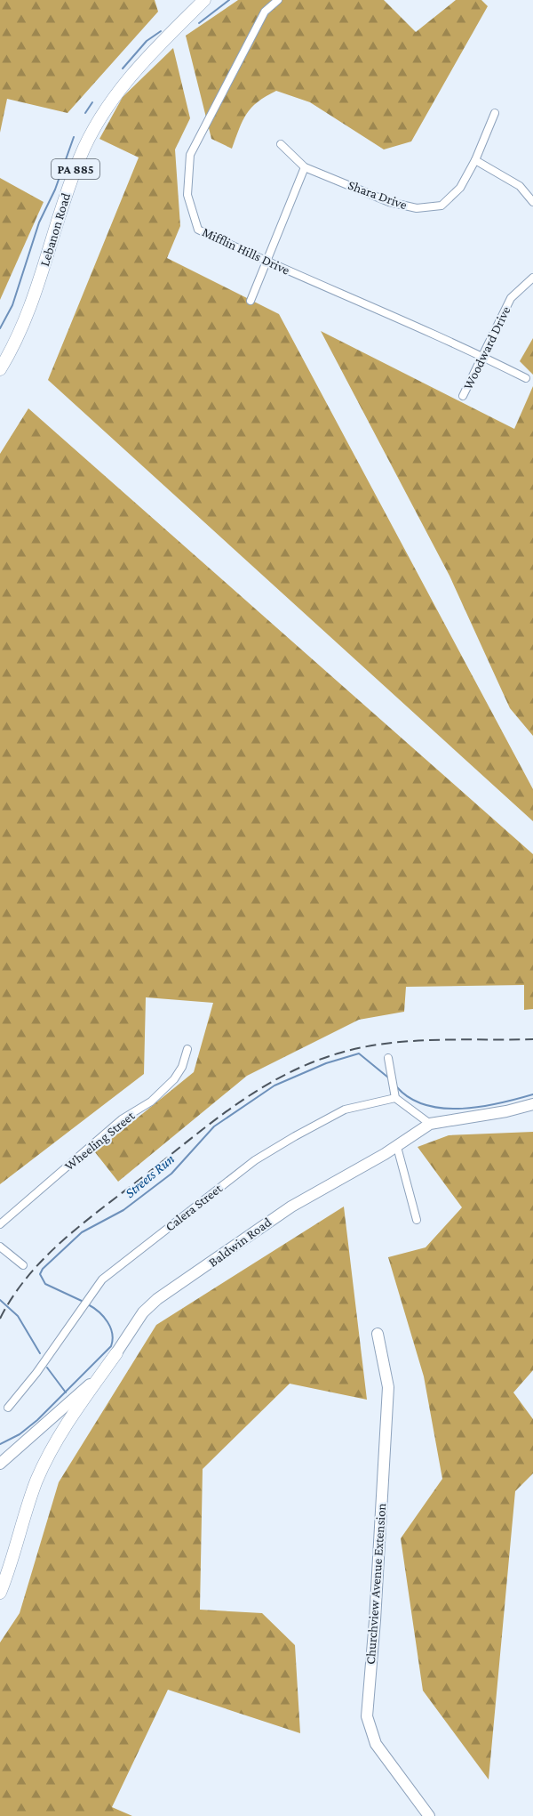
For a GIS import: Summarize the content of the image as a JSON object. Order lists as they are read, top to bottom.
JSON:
{
  "streets": {
    "main road": [
      "PA 885",
      "Lebanon Road",
      "Baldwin Road",
      "Churchview Avenue Extension"
    ],
    "street": [
      "Shara Drive",
      "Mifflin Hills Drive",
      "Woodward Drive",
      "Wheeling Street",
      "Calera Street"
    ]
  },
  "crossings": [
    ["Mifflin Hills Drive", "Woodward Drive"]
  ],
  "water": ["Streets Run"]
}
